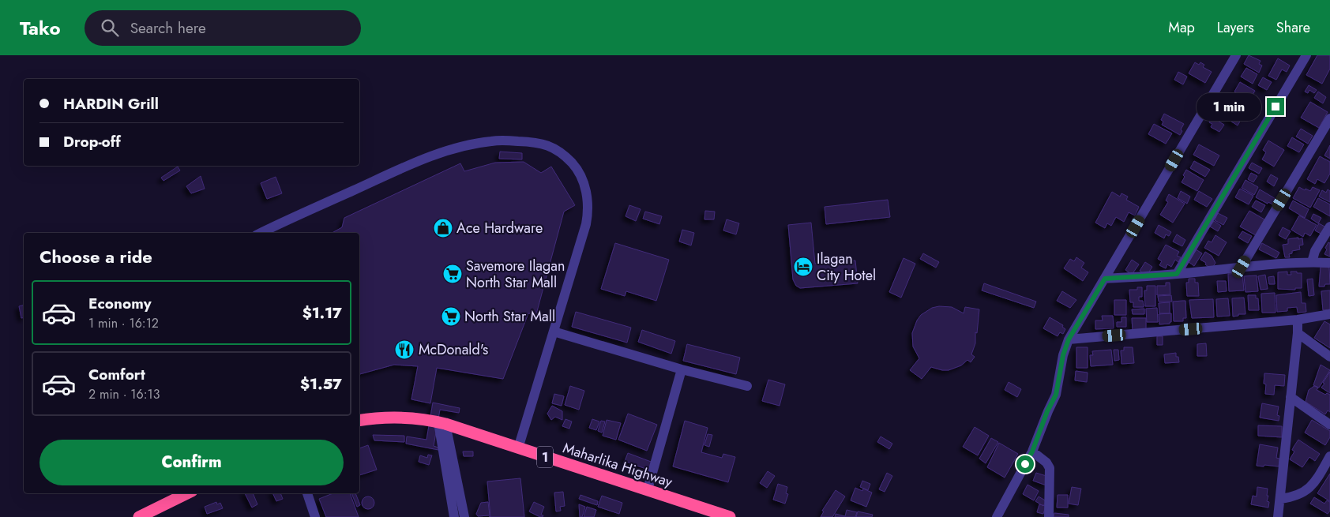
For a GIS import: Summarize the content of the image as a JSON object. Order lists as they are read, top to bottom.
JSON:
{
  "streets": {
    "highway": ["1", "Maharlika Highway"]
  },
  "places": {
    "shop": ["Ace Hardware"],
    "hotel": ["Ilagan City Hotel"],
    "supermarket": ["Savemore Ilagan North Star Mall", "North Star Mall"],
    "restaurant": ["McDonald's"]
  },
  "page": {
    "header": "Tako",
    "search": "Search here",
    "nav": ["Map", "Layers", "Share"],
    "banner": ["HARDIN Grill", "Drop-off"],
    "bubble": "1 min",
    "heading": "Choose a ride",
    "list": [
      {
        "name": "Economy",
        "note": "1 min · 16:12",
        "value": "$1.17"
      },
      {
        "name": "Comfort",
        "note": "2 min · 16:13",
        "value": "$1.57"
      }
    ],
    "buttons": "Confirm"
  }
}
